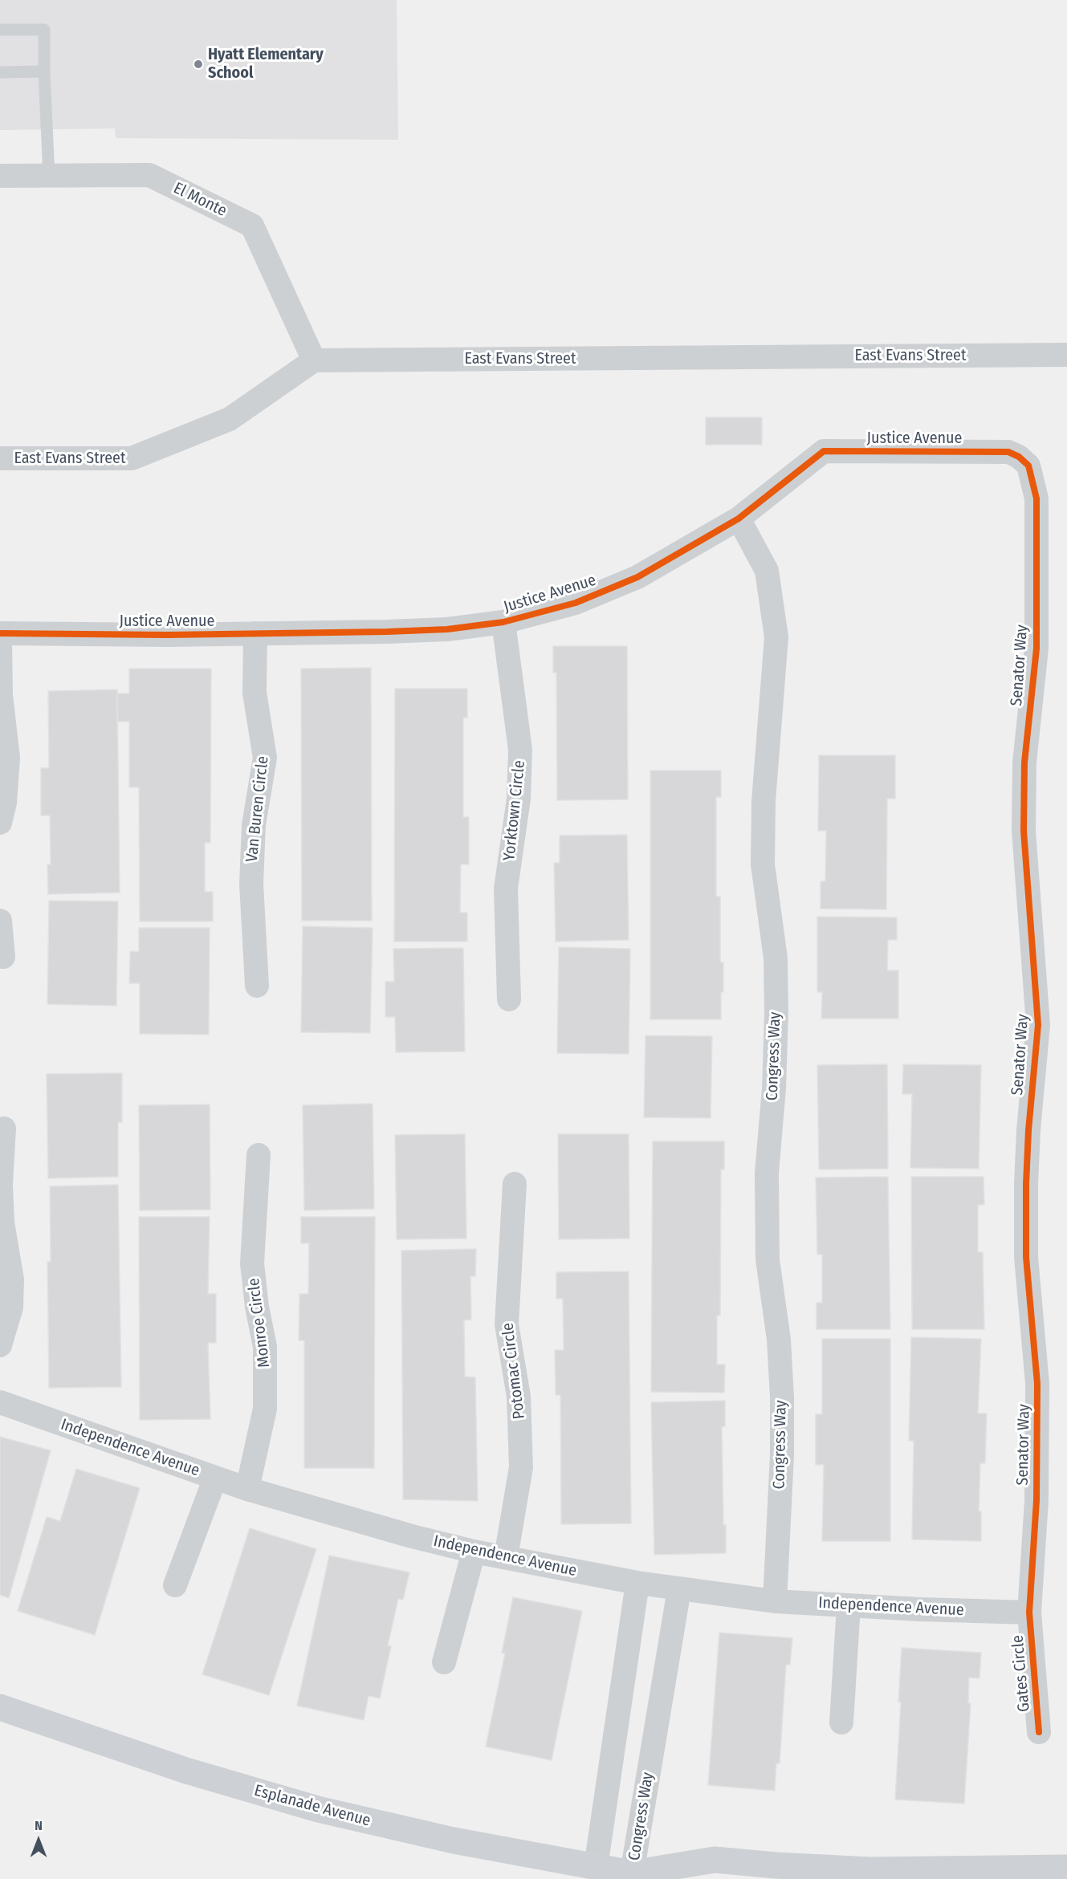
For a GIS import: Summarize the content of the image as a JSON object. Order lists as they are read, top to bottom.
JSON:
{
  "streets": {
    "main road": ["Esplanade Avenue"],
    "street": [
      "El Monte",
      "East Evans Street",
      "Justice Avenue",
      "Senator Way",
      "Van Buren Circle",
      "Yorktown Circle",
      "Congress Way",
      "Monroe Circle",
      "Potomac Circle",
      "Independence Avenue",
      "Gates Circle"
    ]
  },
  "crossings": [
    ["El Monte", "East Evans Street"],
    ["Justice Avenue", "Senator Way"],
    ["Justice Avenue", "Van Buren Circle"],
    ["Justice Avenue", "Yorktown Circle"],
    ["Justice Avenue", "Congress Way"],
    ["Senator Way", "Independence Avenue"],
    ["Senator Way", "Gates Circle"],
    ["Congress Way", "Independence Avenue"],
    ["Congress Way", "Esplanade Avenue"],
    ["Monroe Circle", "Independence Avenue"],
    ["Potomac Circle", "Independence Avenue"],
    ["Independence Avenue", "Gates Circle"]
  ],
  "places": ["Hyatt Elementary School"],
  "north": "top"
}
